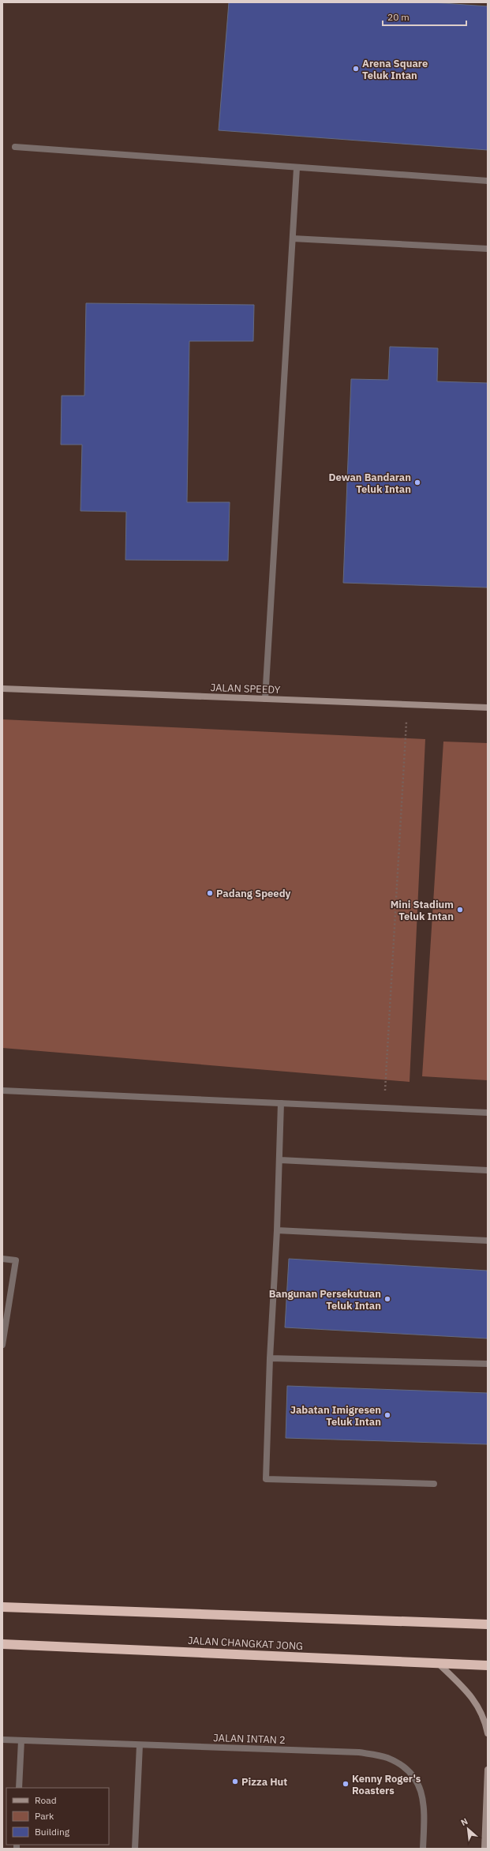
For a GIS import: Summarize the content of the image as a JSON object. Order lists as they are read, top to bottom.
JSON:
{
  "streets": {
    "highway": ["JALAN CHANGKAT JONG"],
    "street": ["JALAN SPEEDY", "JALAN INTAN 2"]
  },
  "places": [
    "Arena Square Teluk Intan",
    "Dewan Bandaran Teluk Intan",
    "Padang Speedy",
    "Mini Stadium Teluk Intan",
    "Bangunan Persekutuan Teluk Intan",
    "Jabatan Imigresen Teluk Intan",
    "Pizza Hut",
    "Kenny Roger's Roasters"
  ],
  "legend": ["Road", "Park", "Building"],
  "scale_bar": "20 m",
  "north": "top left"
}
